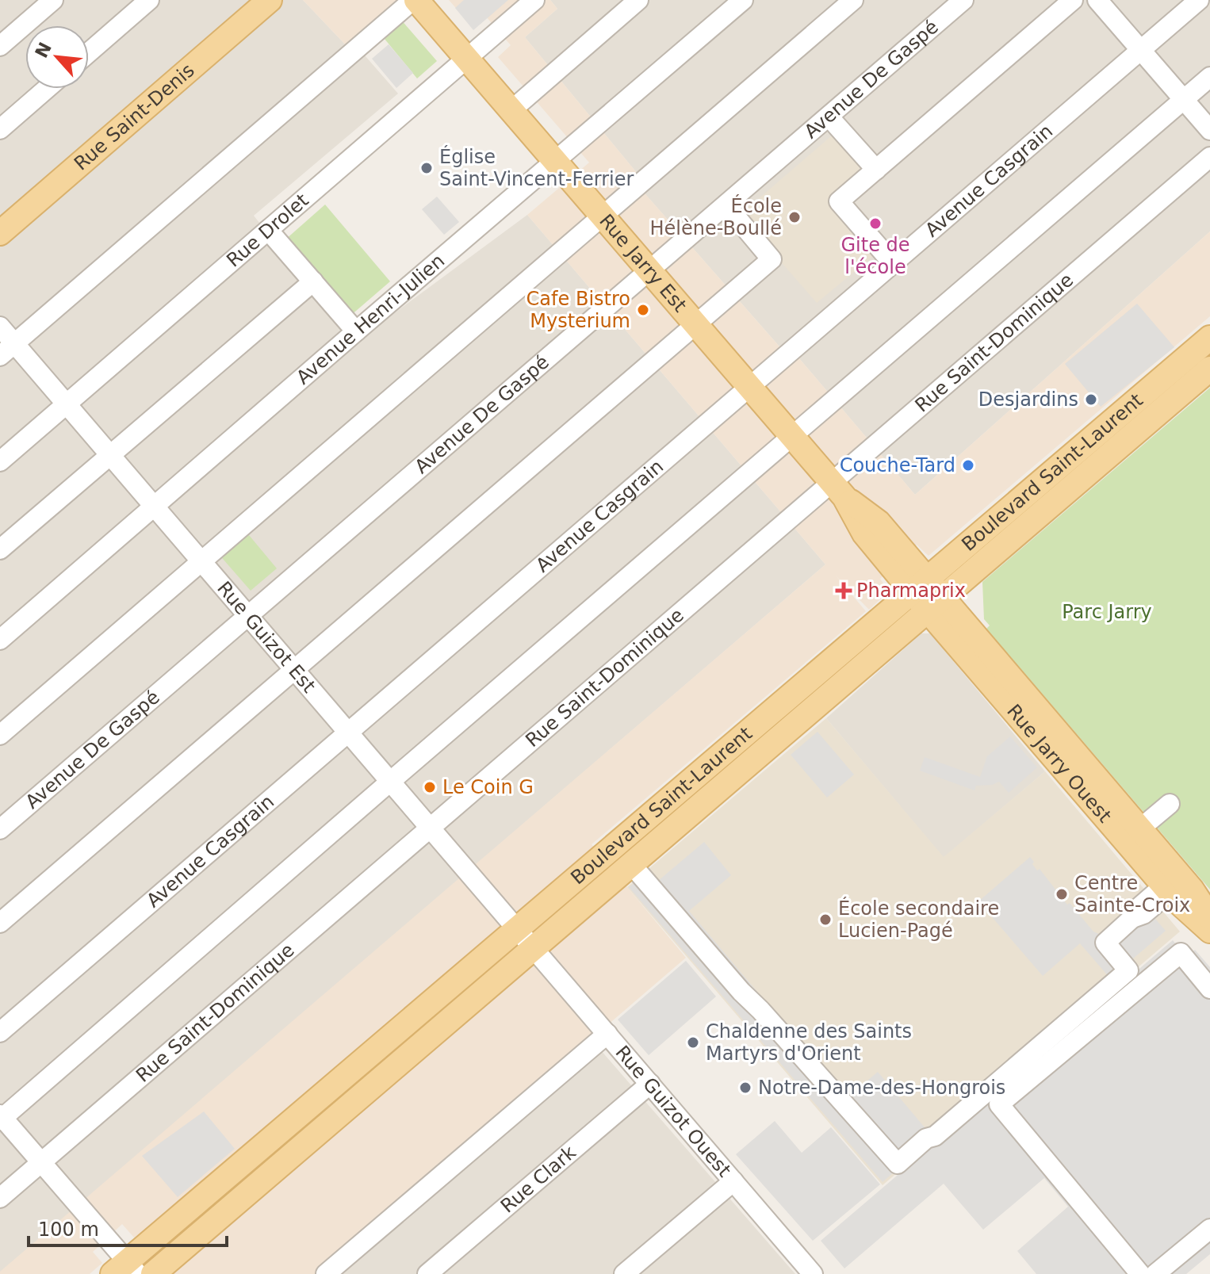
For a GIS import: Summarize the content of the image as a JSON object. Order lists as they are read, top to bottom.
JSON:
{
  "streets": {
    "main road": [
      "Rue Saint-Denis",
      "Rue Jarry Est",
      "Boulevard Saint-Laurent",
      "Rue Jarry Ouest"
    ],
    "street": [
      "Avenue De Gaspé",
      "Avenue Casgrain",
      "Rue Drolet",
      "Avenue Henri-Julien",
      "Rue Saint-Dominique",
      "Rue Guizot Est",
      "Rue Guizot Ouest",
      "Rue Clark"
    ]
  },
  "crossings": [
    ["Avenue De Gaspé", "Rue Jarry Est"],
    ["Avenue De Gaspé", "Rue Guizot Est"],
    ["Avenue Casgrain", "Rue Jarry Est"],
    ["Avenue Casgrain", "Rue Guizot Est"],
    ["Rue Drolet", "Rue Jarry Est"],
    ["Rue Drolet", "Rue Guizot Est"],
    ["Rue Jarry Est", "Avenue Henri-Julien"],
    ["Rue Jarry Est", "Rue Saint-Dominique"],
    ["Rue Jarry Est", "Boulevard Saint-Laurent"],
    ["Rue Jarry Est", "Rue Jarry Ouest"],
    ["Avenue Henri-Julien", "Rue Guizot Est"],
    ["Rue Saint-Dominique", "Rue Guizot Est"],
    ["Boulevard Saint-Laurent", "Rue Guizot Est"],
    ["Boulevard Saint-Laurent", "Rue Jarry Ouest"],
    ["Boulevard Saint-Laurent", "Rue Guizot Ouest"],
    ["Rue Guizot Est", "Rue Guizot Ouest"],
    ["Rue Guizot Ouest", "Rue Clark"]
  ],
  "parks": ["Parc Jarry"],
  "places": {
    "other": [
      "Église Saint-Vincent-Ferrier",
      "École Hélène-Boullé",
      "Gite de l'école",
      "Cafe Bistro Mysterium",
      "Desjardins",
      "Couche-Tard",
      "Le Coin G",
      "Centre Sainte-Croix",
      "École secondaire Lucien-Pagé",
      "Chaldenne des Saints Martyrs d'Orient",
      "Notre-Dame-des-Hongrois"
    ],
    "health": ["Pharmaprix"]
  },
  "scale_bar": "100 m",
  "north": "top left"
}
